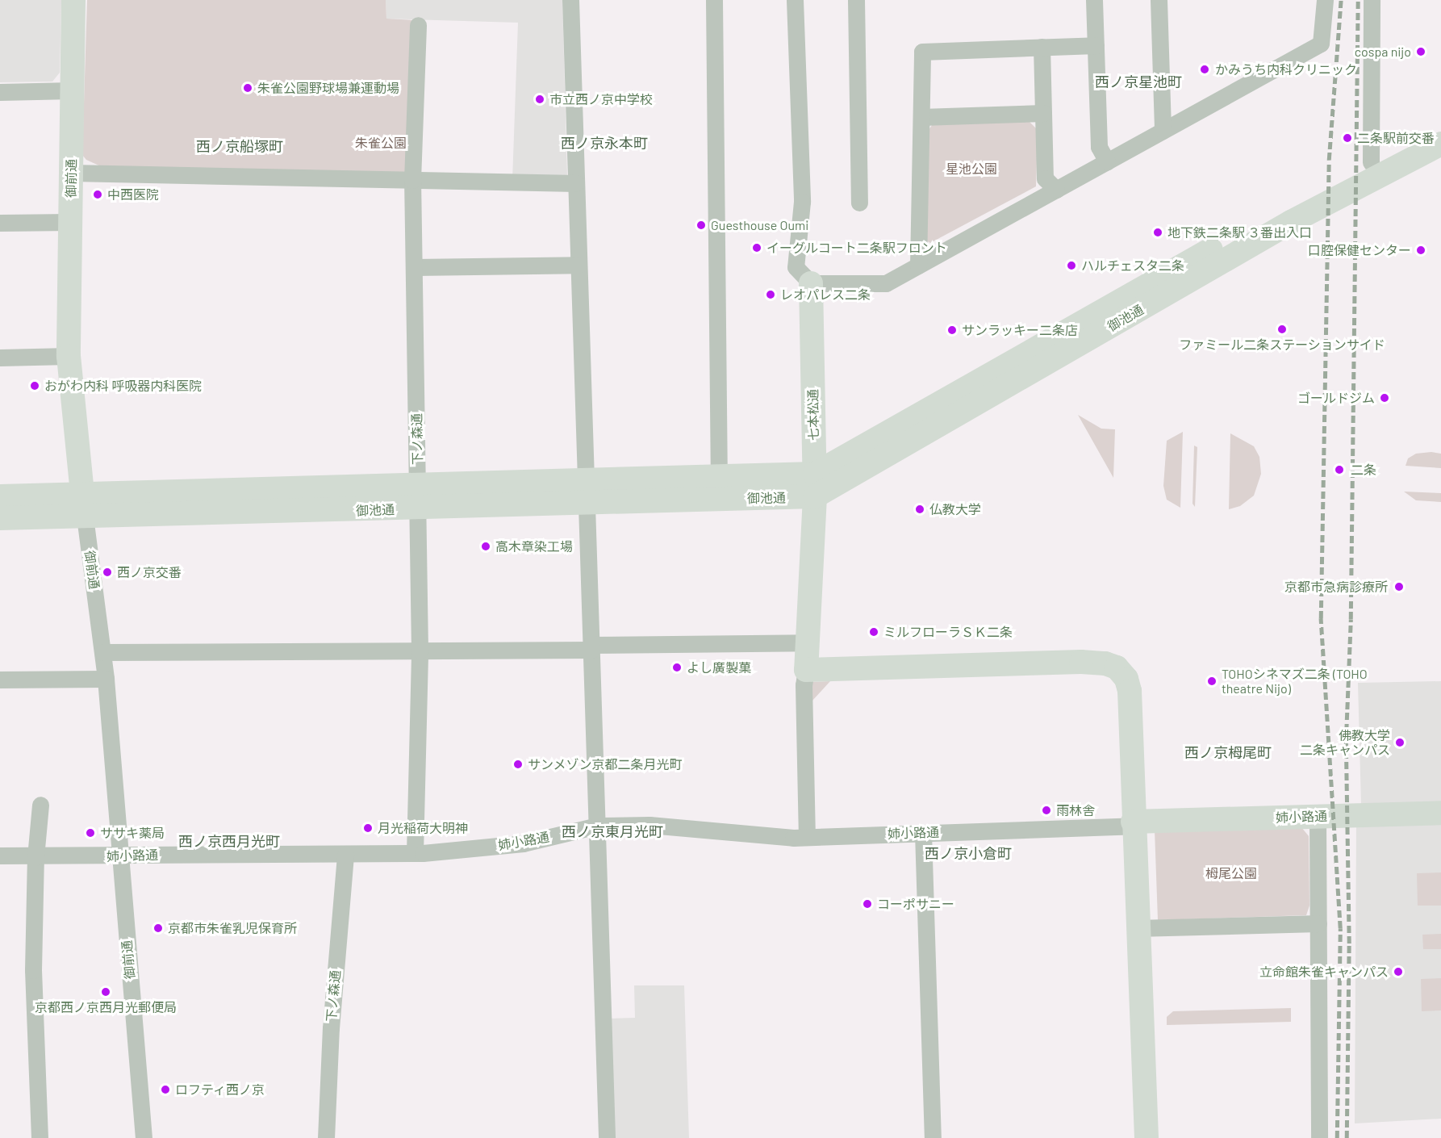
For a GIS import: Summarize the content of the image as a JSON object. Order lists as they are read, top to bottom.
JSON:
{
  "streets": {
    "street": [
      "御前通",
      "御池通",
      "七本松通",
      "下ノ森通",
      "姉小路通"
    ]
  },
  "crossings": [
    ["御前通", "御池通"],
    ["御前通", "姉小路通"],
    ["御池通", "七本松通"],
    ["御池通", "下ノ森通"],
    ["七本松通", "姉小路通"],
    ["下ノ森通", "姉小路通"]
  ],
  "districts": [
    "西ノ京星池町",
    "西ノ京永本町",
    "西ノ京船塚町",
    "西ノ京栂尾町",
    "西ノ京東月光町",
    "西ノ京西月光町",
    "西ノ京小倉町"
  ],
  "parks": ["朱雀公園", "星池公園", "栂尾公園"],
  "places": [
    "cospa nijo",
    "かみうち内科クリニック",
    "朱雀公園野球場兼運動場",
    "市立西ノ京中学校",
    "二条駅前交番",
    "中西医院",
    "Guesthouse Oumi",
    "地下鉄二条駅 ３番出入口",
    "イーグルコート二条駅フロント",
    "口腔保健センター",
    "ハルチェスタ二条",
    "レオパレス二条",
    "ファミール二条ステーションサイド",
    "サンラッキー二条店",
    "おがわ内科 呼吸器内科医院",
    "ゴールドジム",
    "二条",
    "仏教大学",
    "高木章染工場",
    "西ノ京交番",
    "京都市急病診療所",
    "ミルフローラＳＫ二条",
    "よし廣製菓",
    "TOHOシネマズ二条 (TOHO theatre Nijo)",
    "佛教大学 二条キャンパス",
    "サンメゾン京都二条月光町",
    "雨林舎",
    "月光稲荷大明神",
    "ササキ薬局",
    "コーポサニー",
    "京都市朱雀乳児保育所",
    "立命館朱雀キャンパス",
    "京都西ノ京西月光郵便局",
    "ロフティ西ノ京"
  ]
}
